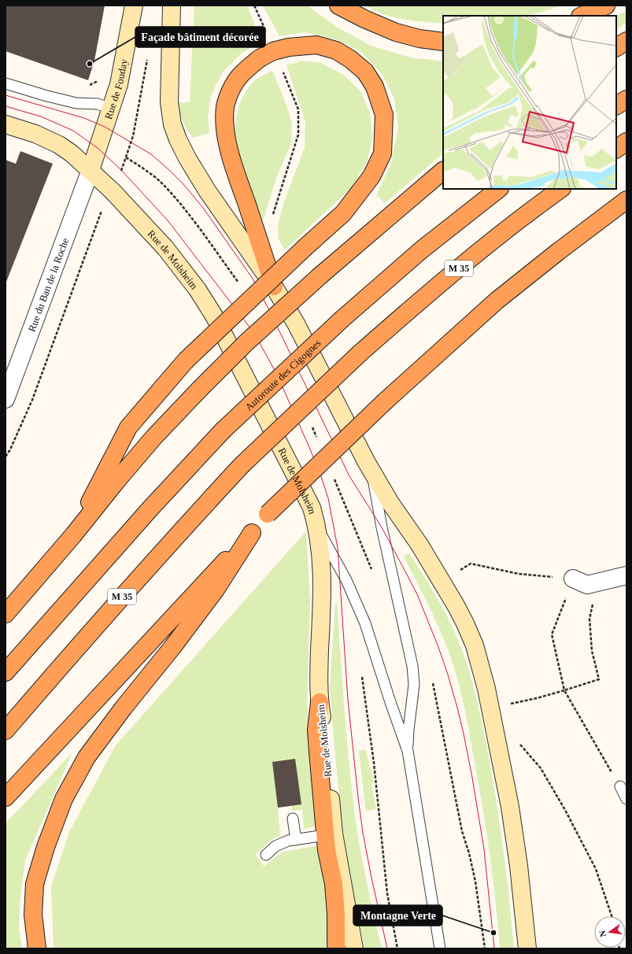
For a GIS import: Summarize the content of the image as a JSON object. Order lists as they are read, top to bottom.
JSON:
{
  "streets": {
    "highway": ["M 35", "Autoroute des Cigognes"],
    "main road": ["Rue de Fouday", "Rue de Molsheim"],
    "street": ["Rue du Ban de la Roche"]
  },
  "crossings": [
    ["Rue de Fouday", "Rue de Molsheim"],
    ["Rue de Fouday", "Rue du Ban de la Roche"],
    ["Rue de Molsheim", "Rue du Ban de la Roche"]
  ],
  "places": ["Façade bâtiment décorée", "Montagne Verte"],
  "north": "left"
}
